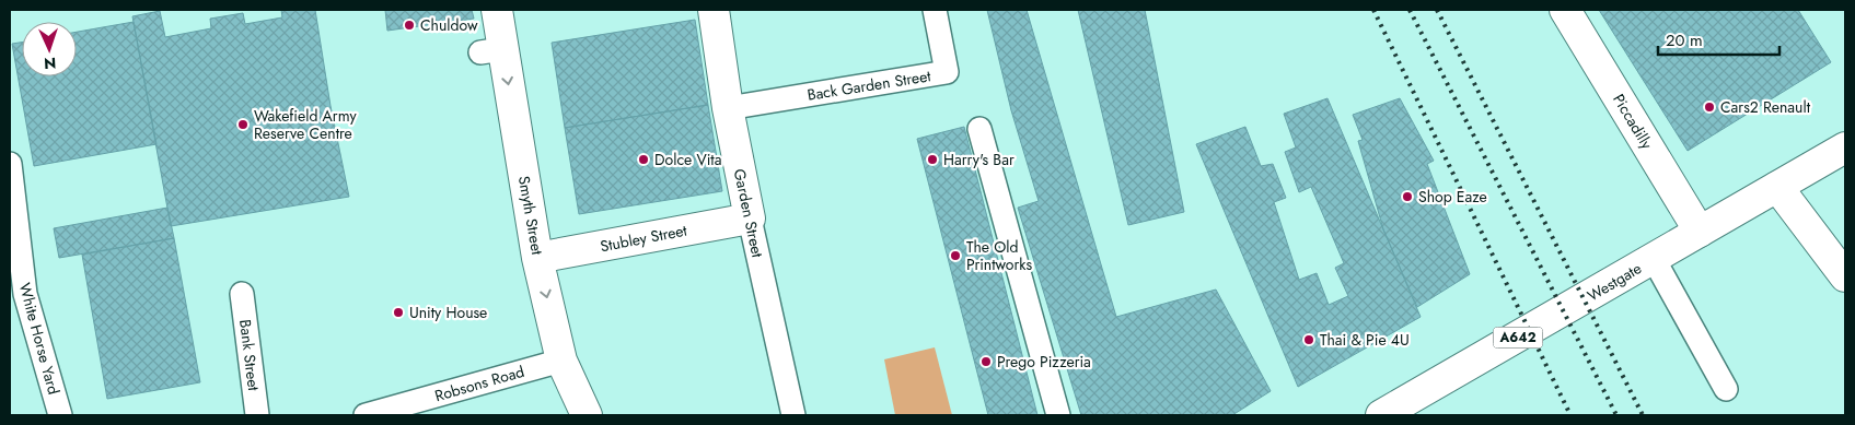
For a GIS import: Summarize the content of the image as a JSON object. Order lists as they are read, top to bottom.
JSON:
{
  "streets": {
    "street": [
      "Piccadilly",
      "Garden Street",
      "Smyth Street",
      "Stubley Street",
      "Westgate",
      "A642"
    ],
    "lane": [
      "Back Garden Street",
      "White Horse Yard",
      "Bank Street",
      "Robsons Road"
    ]
  },
  "crossings": [
    ["Back Garden Street", "Garden Street"],
    ["Piccadilly", "Westgate"],
    ["Garden Street", "Stubley Street"],
    ["Smyth Street", "Stubley Street"],
    ["Smyth Street", "Robsons Road"]
  ],
  "one_way": ["Smyth Street"],
  "places": [
    "Chuldow",
    "Cars2 Renault",
    "Wakefield Army Reserve Centre",
    "Dolce Vita",
    "Harry's Bar",
    "Shop Eaze",
    "The Old Printworks",
    "Unity House",
    "Thai & Pie 4U",
    "Prego Pizzeria"
  ],
  "scale_bar": "20 m",
  "north": "bottom"
}
